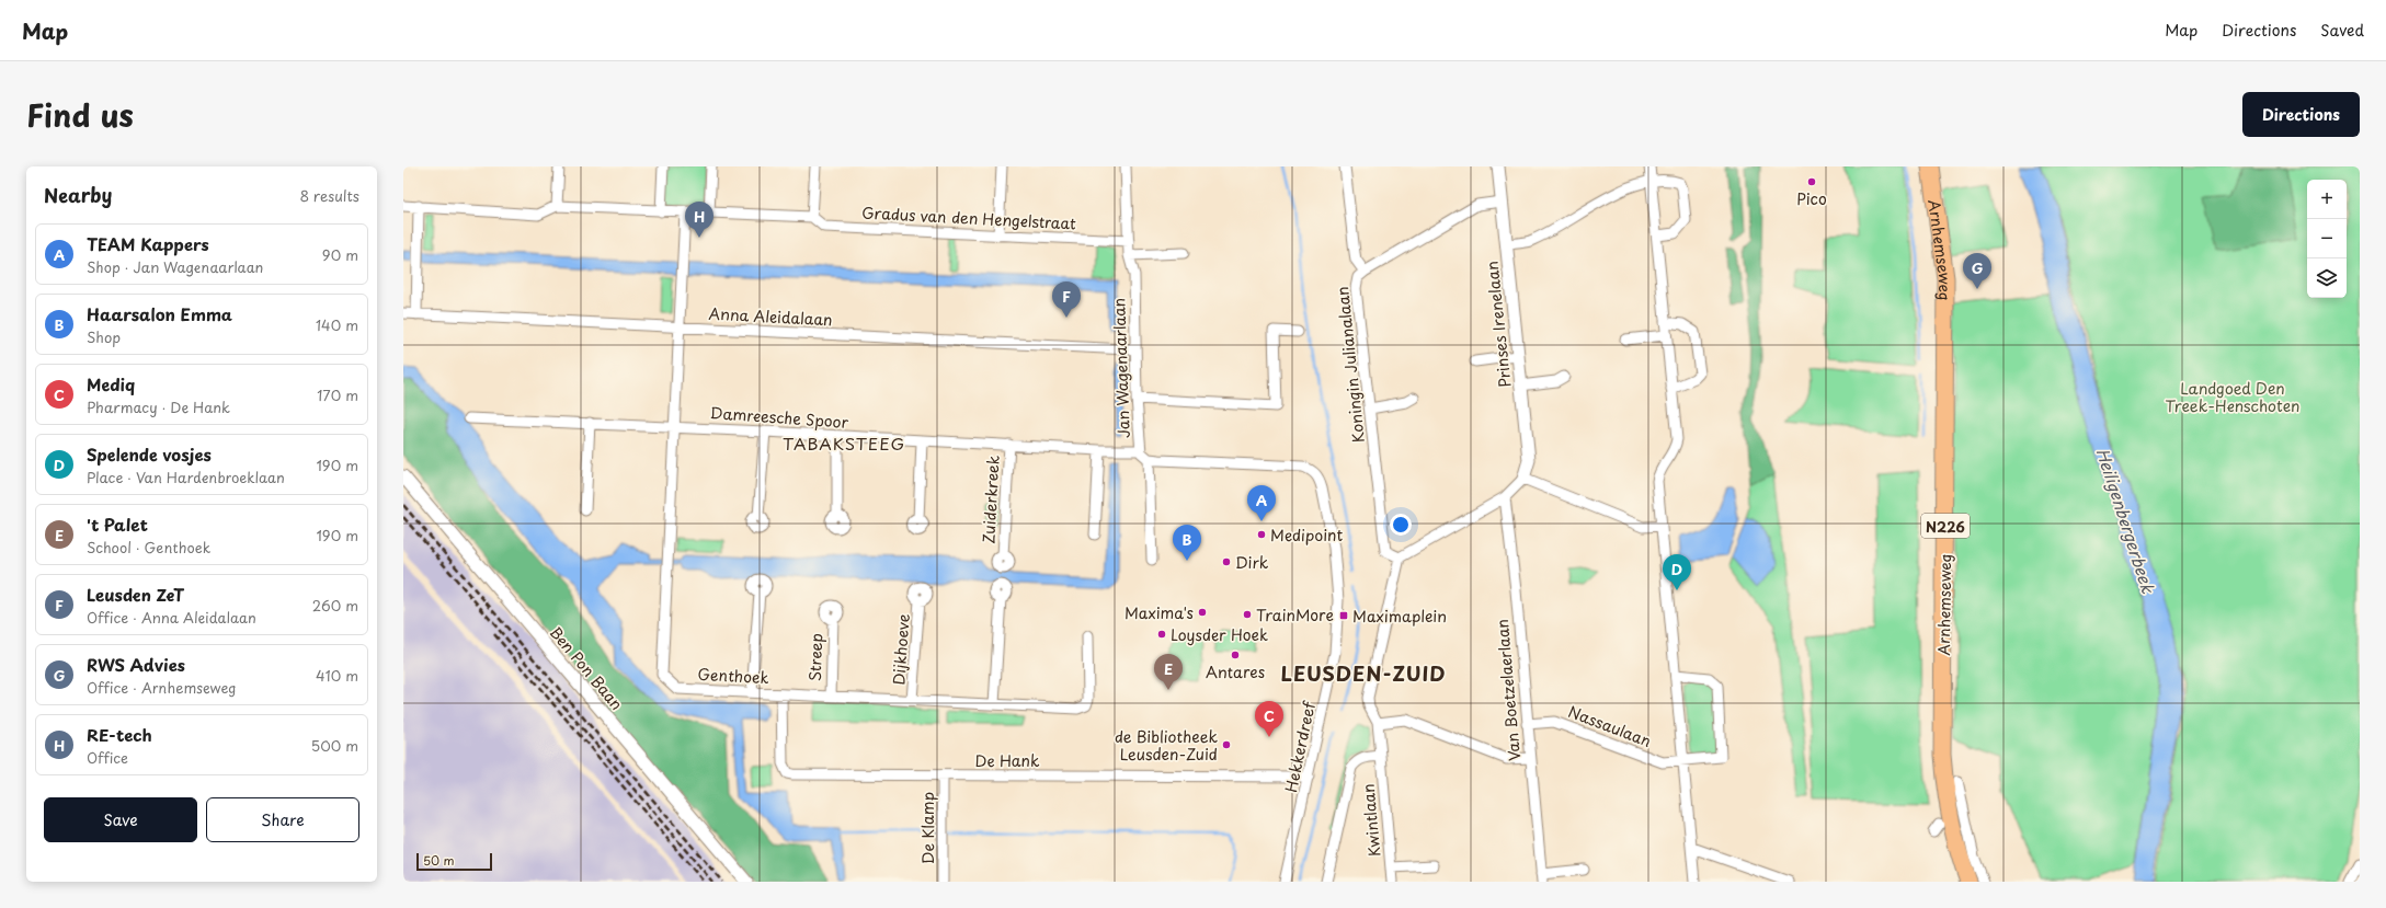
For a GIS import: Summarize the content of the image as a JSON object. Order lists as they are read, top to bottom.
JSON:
{
  "streets": {
    "main road": ["Arnhemseweg", "N226"],
    "street": [
      "Gradus van den Hengelstraat",
      "Anna Aleidalaan",
      "Prinses Irenelaan",
      "Koningin Julianalaan",
      "Jan Wagenaarlaan",
      "Damreesche Spoor",
      "Zuiderkreek",
      "Dijkhoeve",
      "Streep",
      "Ben Pon Baan",
      "Genthoek",
      "Van Boetzelaerlaan",
      "Nassaulaan",
      "Hekkerdreef",
      "De Hank",
      "Kwintlaan",
      "De Klamp"
    ]
  },
  "crossings": [
    ["Gradus van den Hengelstraat", "Jan Wagenaarlaan"],
    ["Anna Aleidalaan", "Jan Wagenaarlaan"],
    ["Anna Aleidalaan", "Genthoek"],
    ["Koningin Julianalaan", "Kwintlaan"],
    ["Jan Wagenaarlaan", "Damreesche Spoor"],
    ["Jan Wagenaarlaan", "Hekkerdreef"],
    ["Damreesche Spoor", "Zuiderkreek"],
    ["Damreesche Spoor", "Genthoek"],
    ["Dijkhoeve", "Genthoek"],
    ["Streep", "Genthoek"],
    ["Genthoek", "De Hank"],
    ["Van Boetzelaerlaan", "Nassaulaan"],
    ["Hekkerdreef", "De Hank"],
    ["De Hank", "De Klamp"]
  ],
  "districts": ["TABAKSTEEG", "LEUSDEN-ZUID"],
  "water": ["Heiligenbergerbeek"],
  "parks": ["Landgoed Den Treek-Henschoten"],
  "places": {
    "other": [
      "Pico",
      "Medipoint",
      "Dirk",
      "Maxima's",
      "TrainMore",
      "Loysder Hoek",
      "Antares",
      "de Bibliotheek Leusden-Zuid"
    ],
    "transit": ["Maximaplein"]
  },
  "scale_bar": "50 m",
  "page": {
    "header": "Map",
    "nav": ["Map", "Directions", "Saved"],
    "title": "Find us",
    "buttons": [
      "Directions",
      ["Save", "Share"]
    ],
    "heading": ["Nearby", "8 results"],
    "map_buttons": ["+", "−"],
    "pins": [
      "H",
      "G",
      "F",
      "A",
      "B",
      "D",
      "E",
      "C"
    ],
    "list": [
      {
        "mark": "A",
        "name": "TEAM Kappers",
        "note": "Shop · Jan Wagenaarlaan",
        "value": "90 m"
      },
      {
        "mark": "B",
        "name": "Haarsalon Emma",
        "note": "Shop",
        "value": "140 m"
      },
      {
        "mark": "C",
        "name": "Mediq",
        "note": "Pharmacy · De Hank",
        "value": "170 m"
      },
      {
        "mark": "D",
        "name": "Spelende vosjes",
        "note": "Place · Van Hardenbroeklaan",
        "value": "190 m"
      },
      {
        "mark": "E",
        "name": "'t Palet",
        "note": "School · Genthoek",
        "value": "190 m"
      },
      {
        "mark": "F",
        "name": "Leusden ZeT",
        "note": "Office · Anna Aleidalaan",
        "value": "260 m"
      },
      {
        "mark": "G",
        "name": "RWS Advies",
        "note": "Office · Arnhemseweg",
        "value": "410 m"
      },
      {
        "mark": "H",
        "name": "RE-tech",
        "note": "Office",
        "value": "500 m"
      }
    ],
    "scale": "50 m"
  }
}
